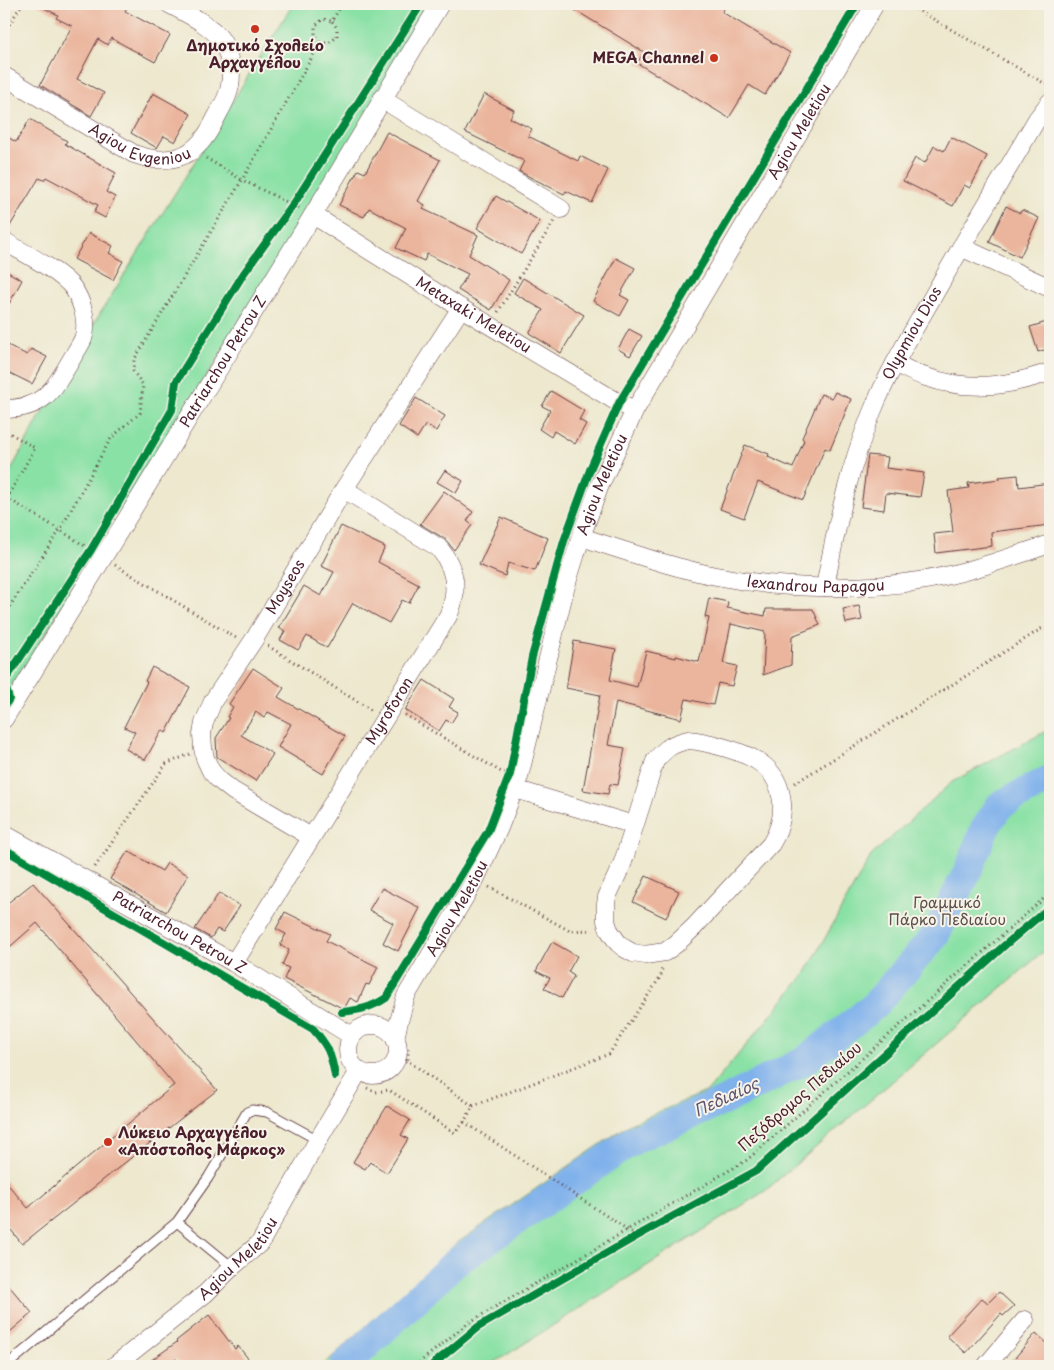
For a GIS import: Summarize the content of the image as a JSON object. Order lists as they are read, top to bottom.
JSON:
{
  "streets": {
    "street": [
      "Agiou Meletiou",
      "Agiou Evgeniou",
      "Metaxaki Meletiou",
      "Olypmiou Dios",
      "Patriarchou Petrou Z",
      "lexandrou Papagou",
      "Moyseos",
      "Myroforon"
    ],
    "path": ["Πεζόδρομος Πεδιαίου"]
  },
  "crossings": [
    ["Agiou Meletiou", "Metaxaki Meletiou"],
    ["Agiou Meletiou", "Patriarchou Petrou Z"],
    ["Agiou Meletiou", "lexandrou Papagou"],
    ["Metaxaki Meletiou", "Patriarchou Petrou Z"],
    ["Metaxaki Meletiou", "Moyseos"],
    ["Olypmiou Dios", "lexandrou Papagou"],
    ["Patriarchou Petrou Z", "Myroforon"],
    ["Moyseos", "Myroforon"]
  ],
  "water": ["Πεδιαίος"],
  "parks": ["Γραμμικό Πάρκο Πεδιαίου"],
  "places": ["Δημοτικό Σχολείο Αρχαγγέλου", "MEGA Channel", "Λύκειο Αρχαγγέλου «Απόστολος Μάρκος»"]
}
